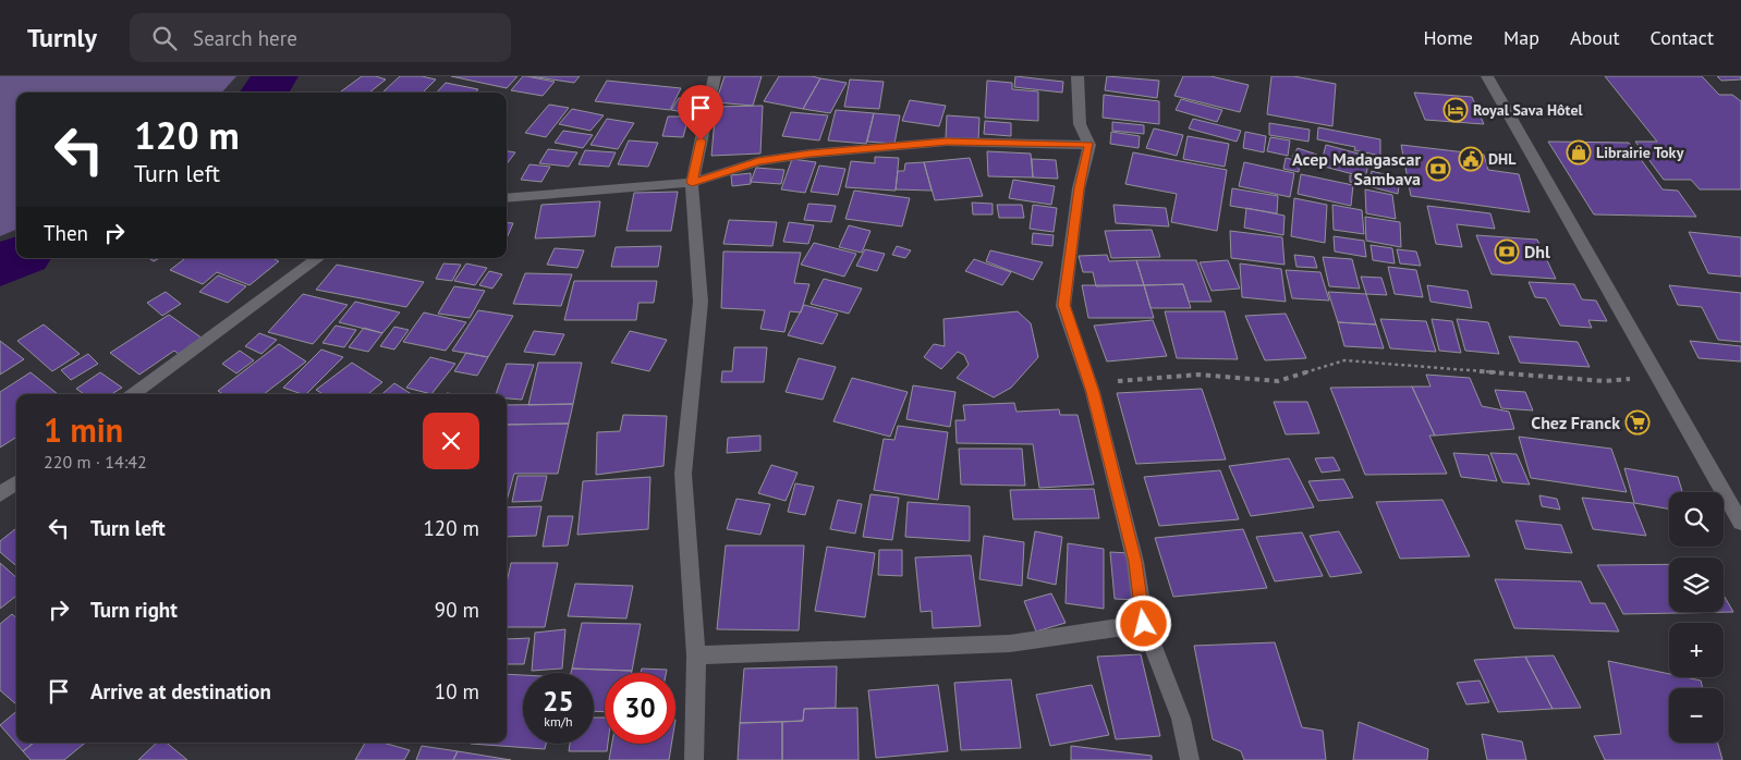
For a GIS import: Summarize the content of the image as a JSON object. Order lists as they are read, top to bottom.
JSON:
{
  "places": {
    "hotel": ["Royal Sava Hôtel"],
    "shop": ["Librairie Toky"],
    "public building": ["DHL"],
    "bank": ["Acep Madagascar Sambava", "Dhl"],
    "supermarket": ["Chez Franck"]
  },
  "page": {
    "header": "Turnly",
    "search": "Search here",
    "nav": [
      "Home",
      "Map",
      "About",
      "Contact"
    ],
    "turn": ["120 m", "Turn left"],
    "then": "Then",
    "heading": ["1 min", "220 m · 14:42"],
    "list": [
      {
        "name": "Turn left",
        "value": "120 m"
      },
      {
        "name": "Turn right",
        "value": "90 m"
      },
      {
        "name": "Arrive at destination",
        "value": "10 m"
      }
    ],
    "map_buttons": ["+", "−"],
    "speed": "25 km/h",
    "limit": "30"
  }
}
